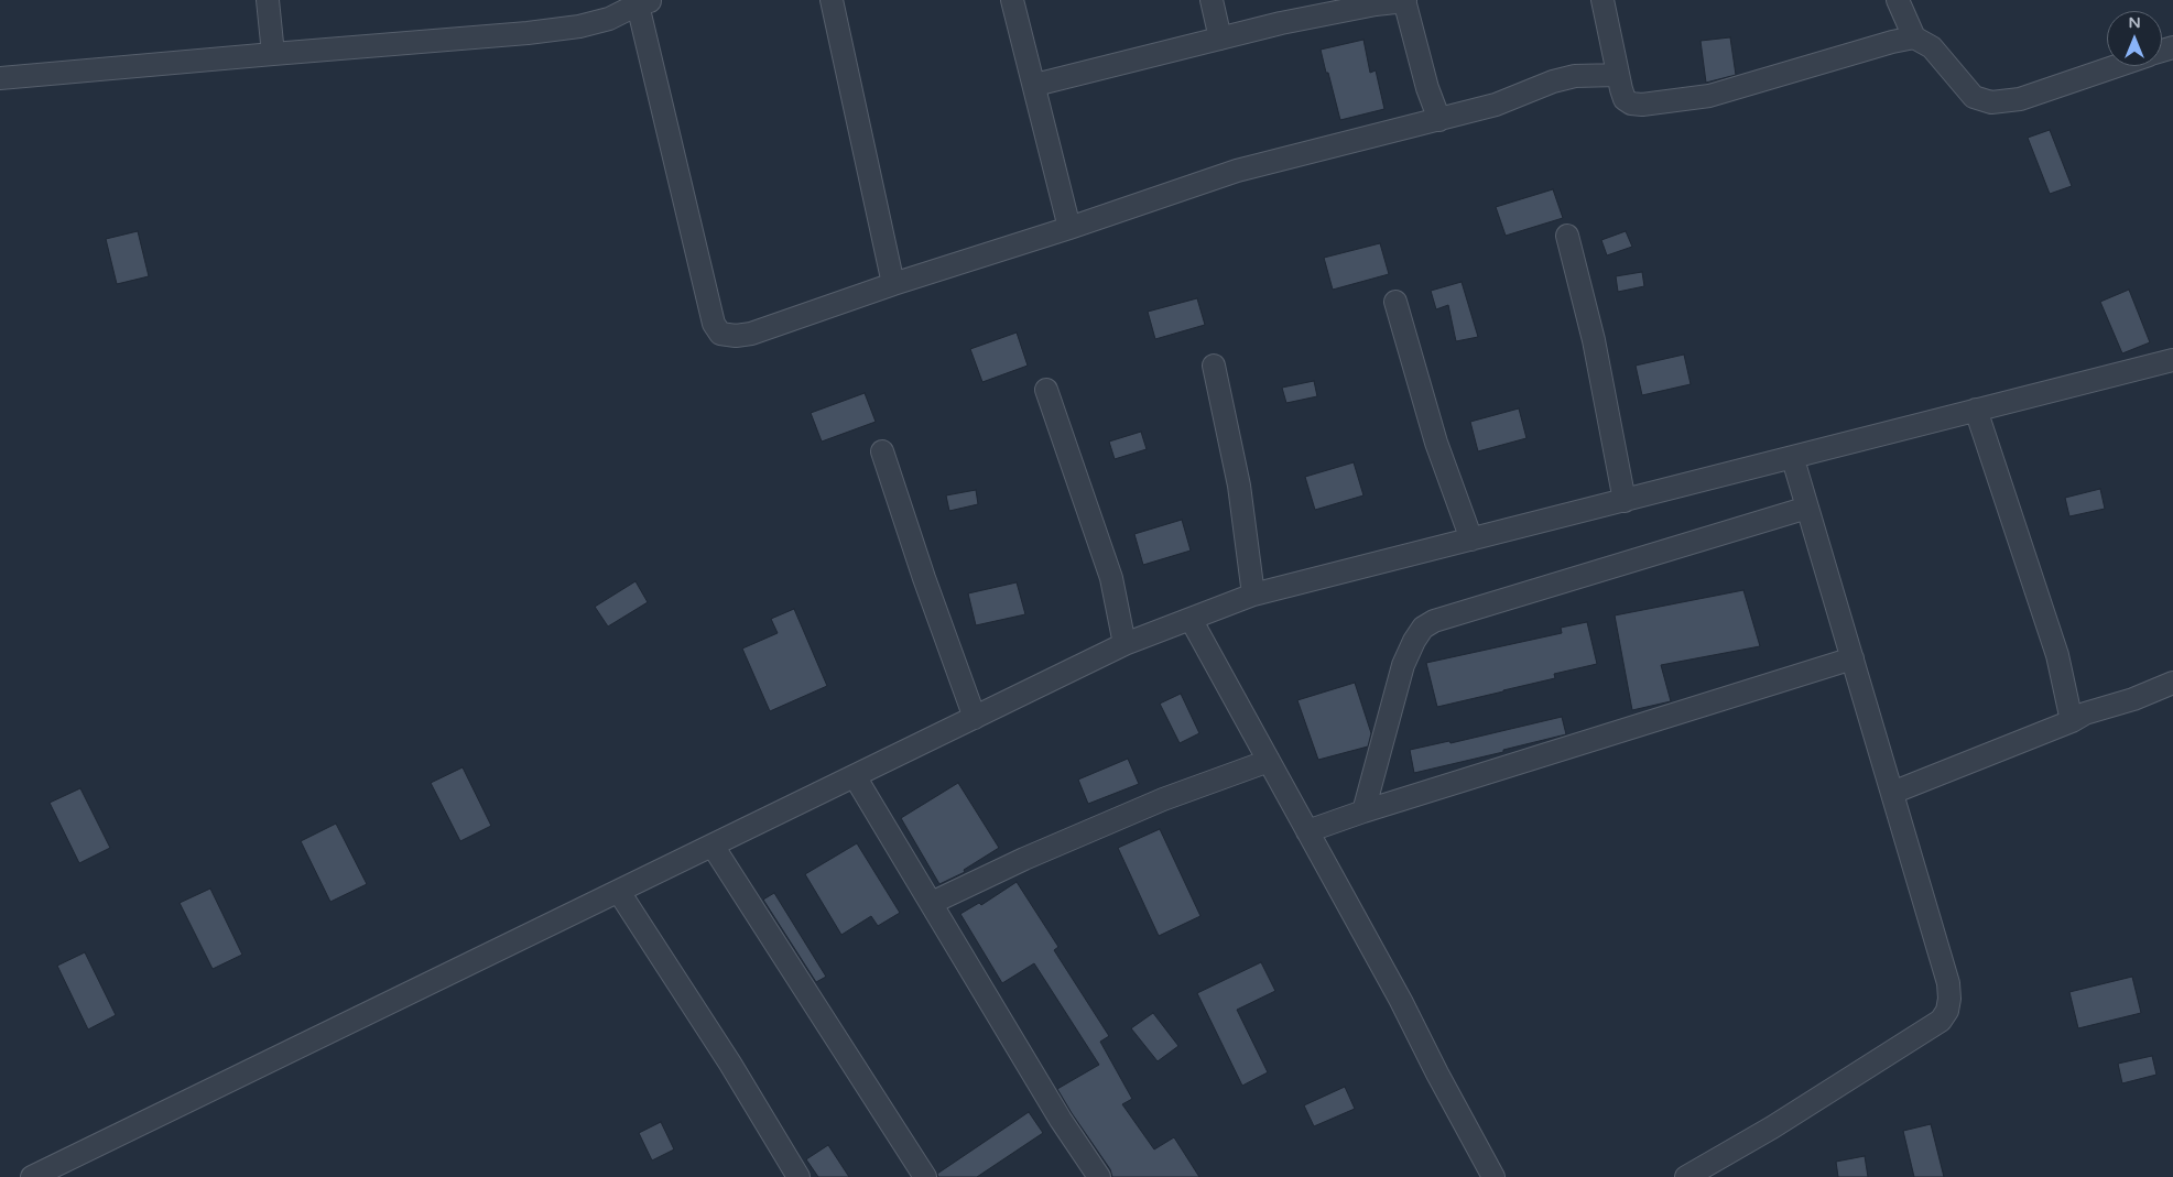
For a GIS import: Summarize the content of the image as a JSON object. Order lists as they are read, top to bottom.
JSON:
{
  "north": "top"
}
